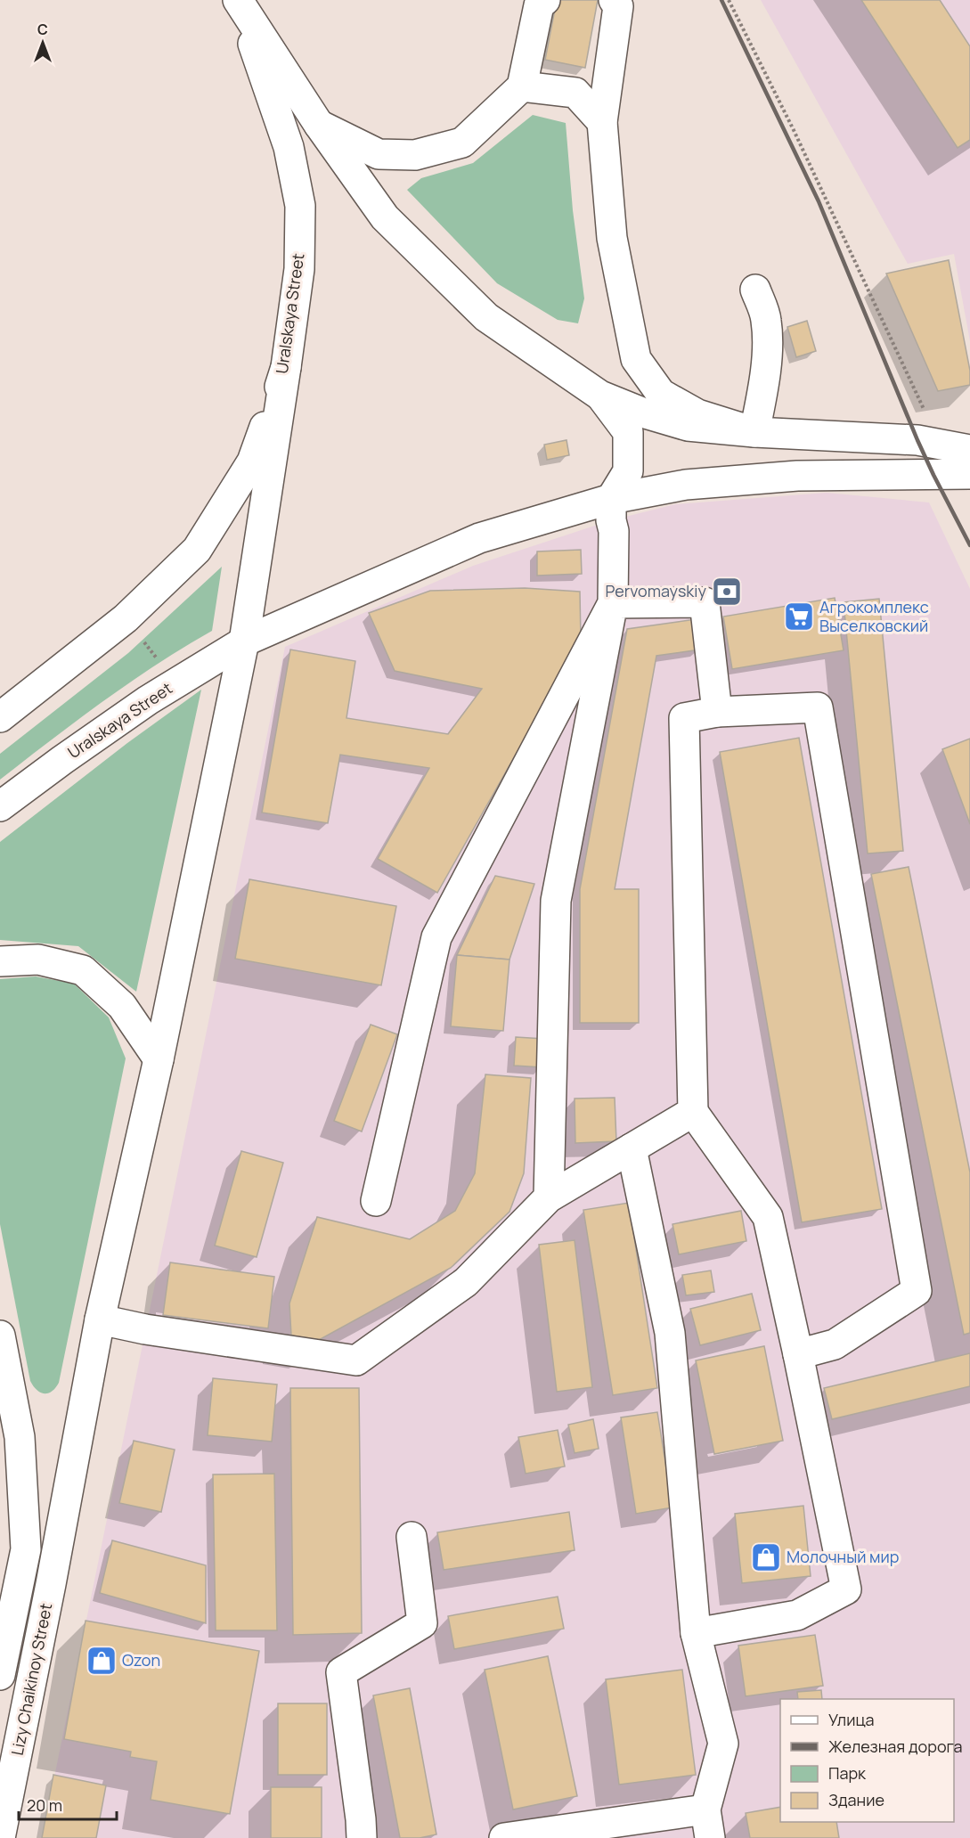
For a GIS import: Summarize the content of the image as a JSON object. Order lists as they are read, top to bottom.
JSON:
{
  "streets": {
    "main road": ["Uralskaya Street", "Lizy Chaikinoy Street"]
  },
  "crossings": [
    ["Uralskaya Street", "Lizy Chaikinoy Street"]
  ],
  "places": {
    "bank": ["Pervomayskiy"],
    "supermarket": ["Агрокомплекс Выселковский"],
    "shop": ["Молочный мир", "Ozon"]
  },
  "legend": [
    "Улица",
    "Железная дорога",
    "Парк",
    "Здание"
  ],
  "scale_bar": "20 m",
  "north": "top"
}
